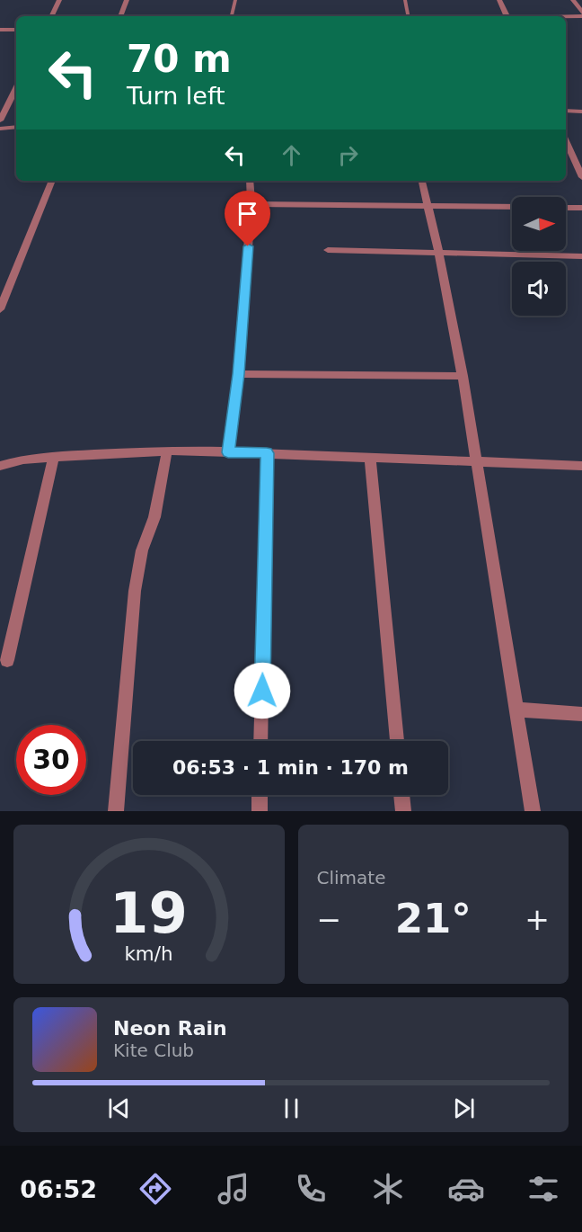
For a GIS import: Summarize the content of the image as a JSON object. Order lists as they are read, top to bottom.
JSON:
{
  "north": "right",
  "page": {
    "turn": ["70 m", "Turn left"],
    "limit": "30",
    "trip": "06:53 · 1 min · 170 m",
    "tile": "Climate",
    "heat": ["−", "21°", "+"],
    "song": ["Neon Rain", "Kite Club"],
    "tabs": "06:52",
    "gauge": ["19", "km/h"]
  }
}
